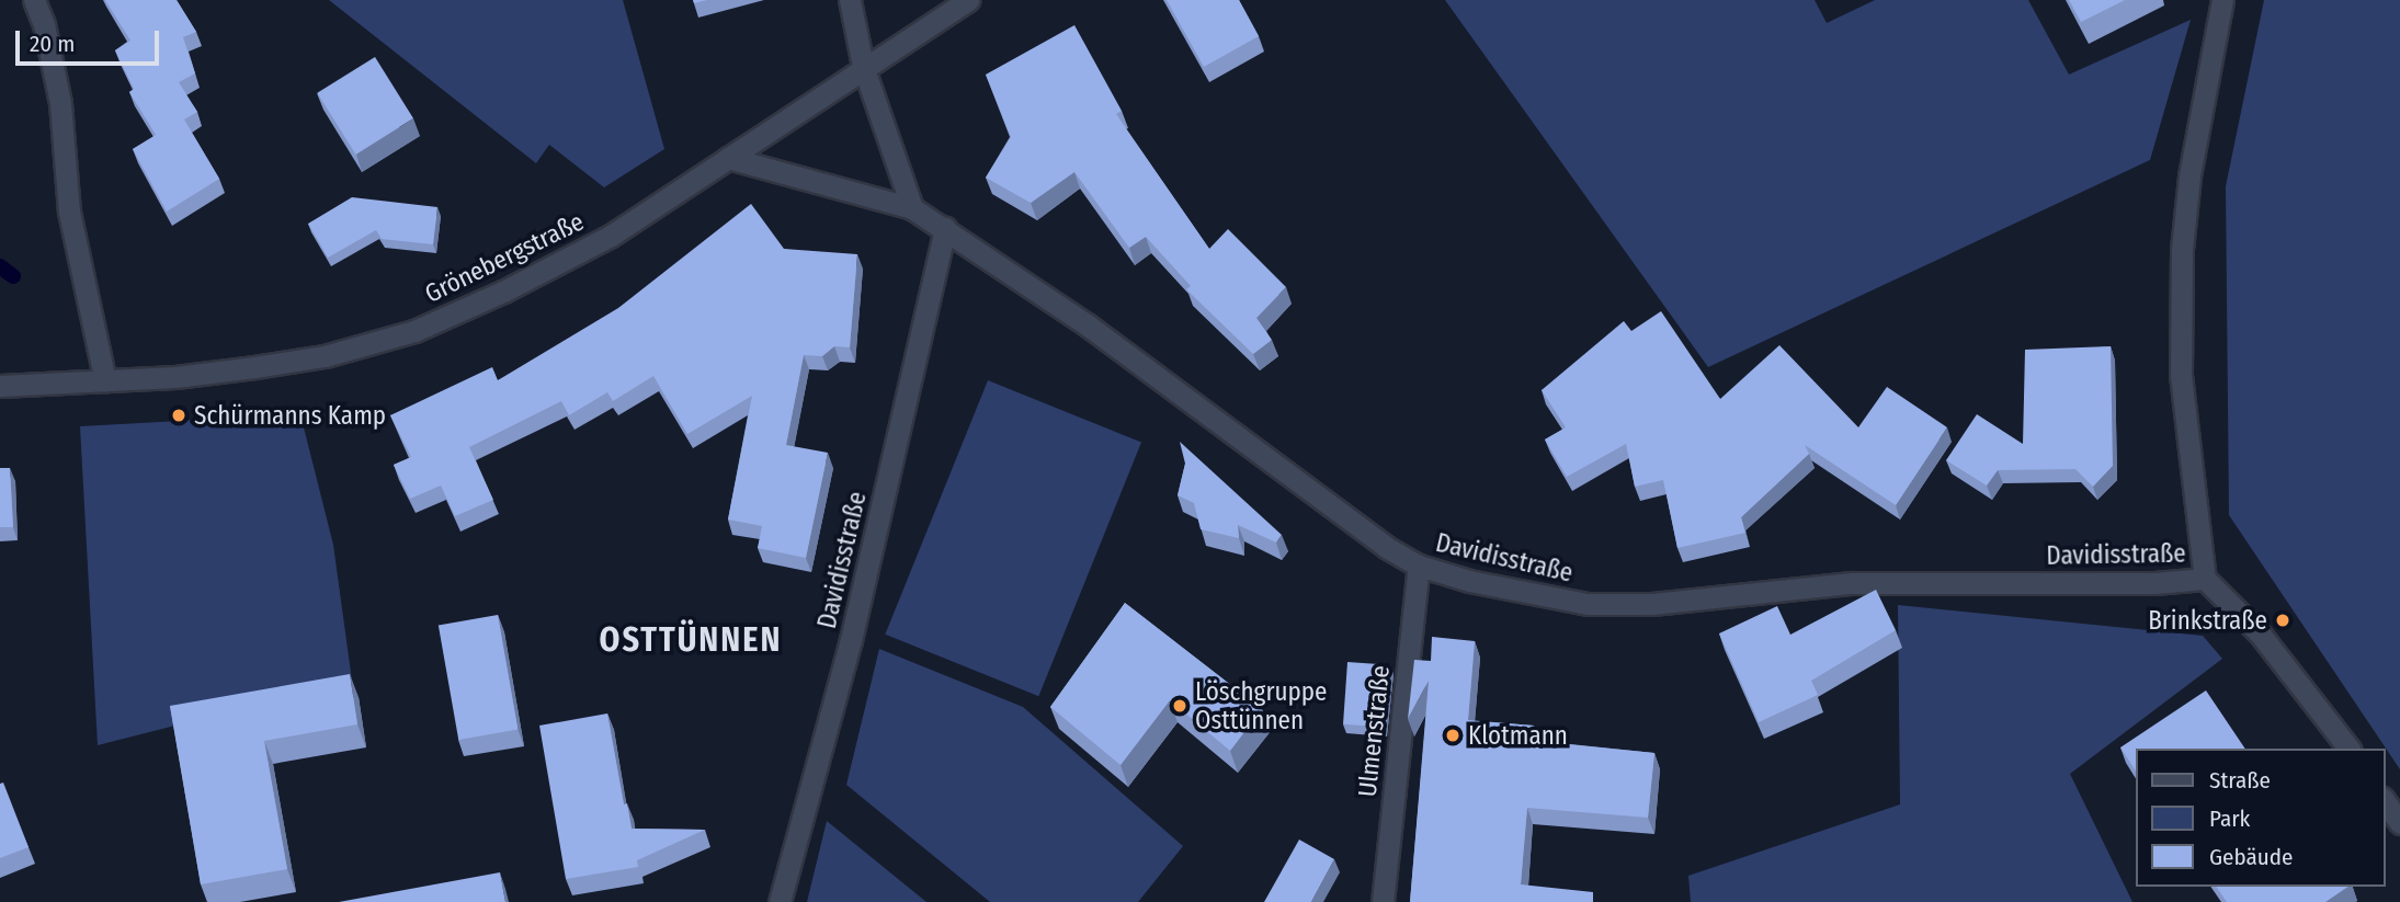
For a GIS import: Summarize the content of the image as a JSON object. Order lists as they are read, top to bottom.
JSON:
{
  "streets": {
    "street": ["Grönebergstraße", "Davidisstraße", "Ulmenstraße"]
  },
  "crossings": [
    ["Grönebergstraße", "Davidisstraße"],
    ["Davidisstraße", "Ulmenstraße"]
  ],
  "districts": ["OSTTÜNNEN"],
  "places": [
    "Schürmanns Kamp",
    "Brinkstraße",
    "Löschgruppe Osttünnen",
    "Klotmann"
  ],
  "legend": ["Straße", "Park", "Gebäude"],
  "scale_bar": "20 m"
}
